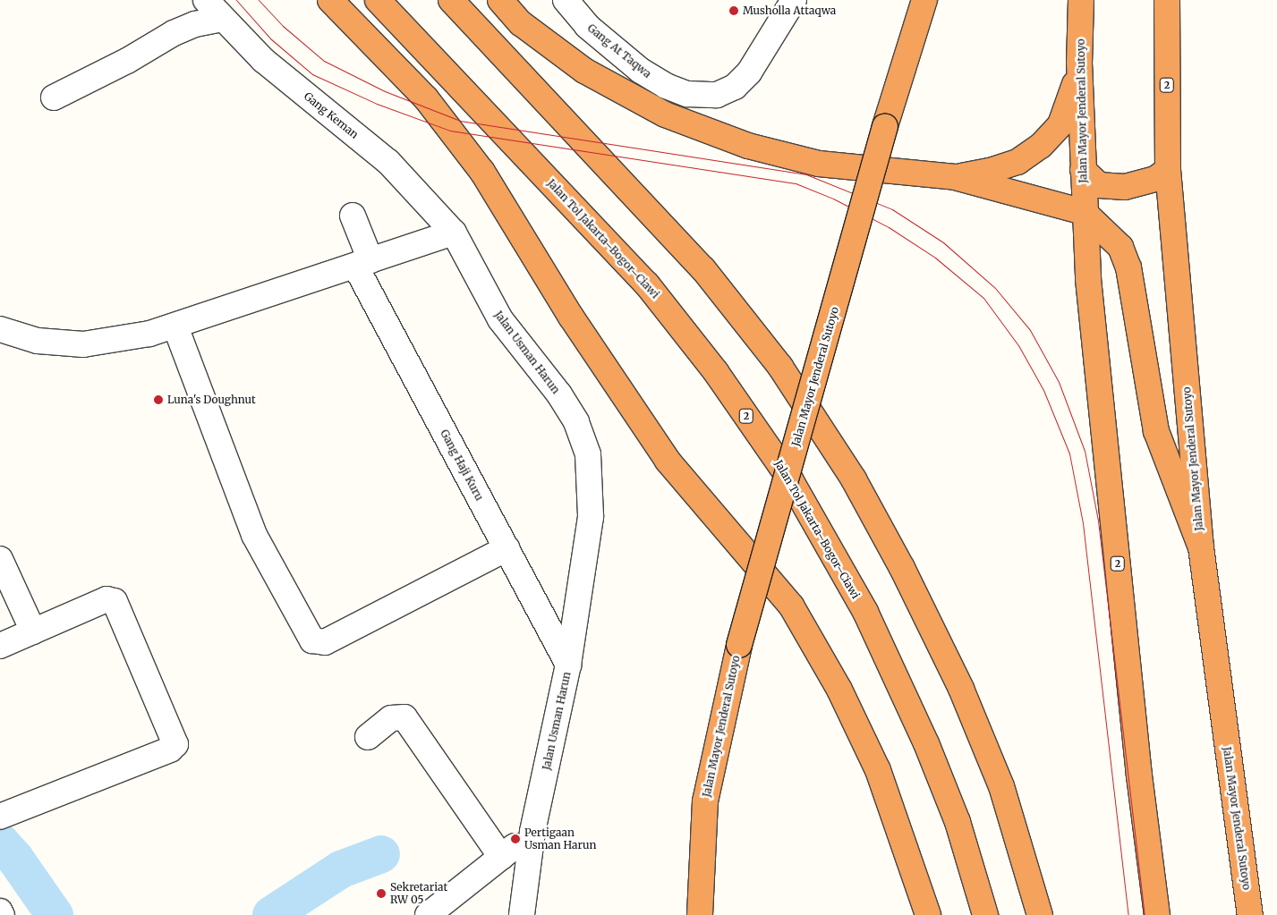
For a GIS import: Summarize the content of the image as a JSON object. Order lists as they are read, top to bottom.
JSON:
{
  "streets": {
    "highway": ["2", "Jalan Mayor Jenderal Sutoyo", "Jalan Tol Jakarta–Bogor–Ciawi"],
    "street": [
      "Gang At Taqwa",
      "Gang Keman",
      "Jalan Usman Harun",
      "Gang Haji Kuru"
    ]
  },
  "crossings": [
    ["Gang Keman", "Jalan Usman Harun"],
    ["Jalan Usman Harun", "Gang Haji Kuru"]
  ],
  "places": [
    "Musholla Attaqwa",
    "Luna's Doughnut",
    "Pertigaan Usman Harun",
    "Sekretariat RW 05"
  ]
}
